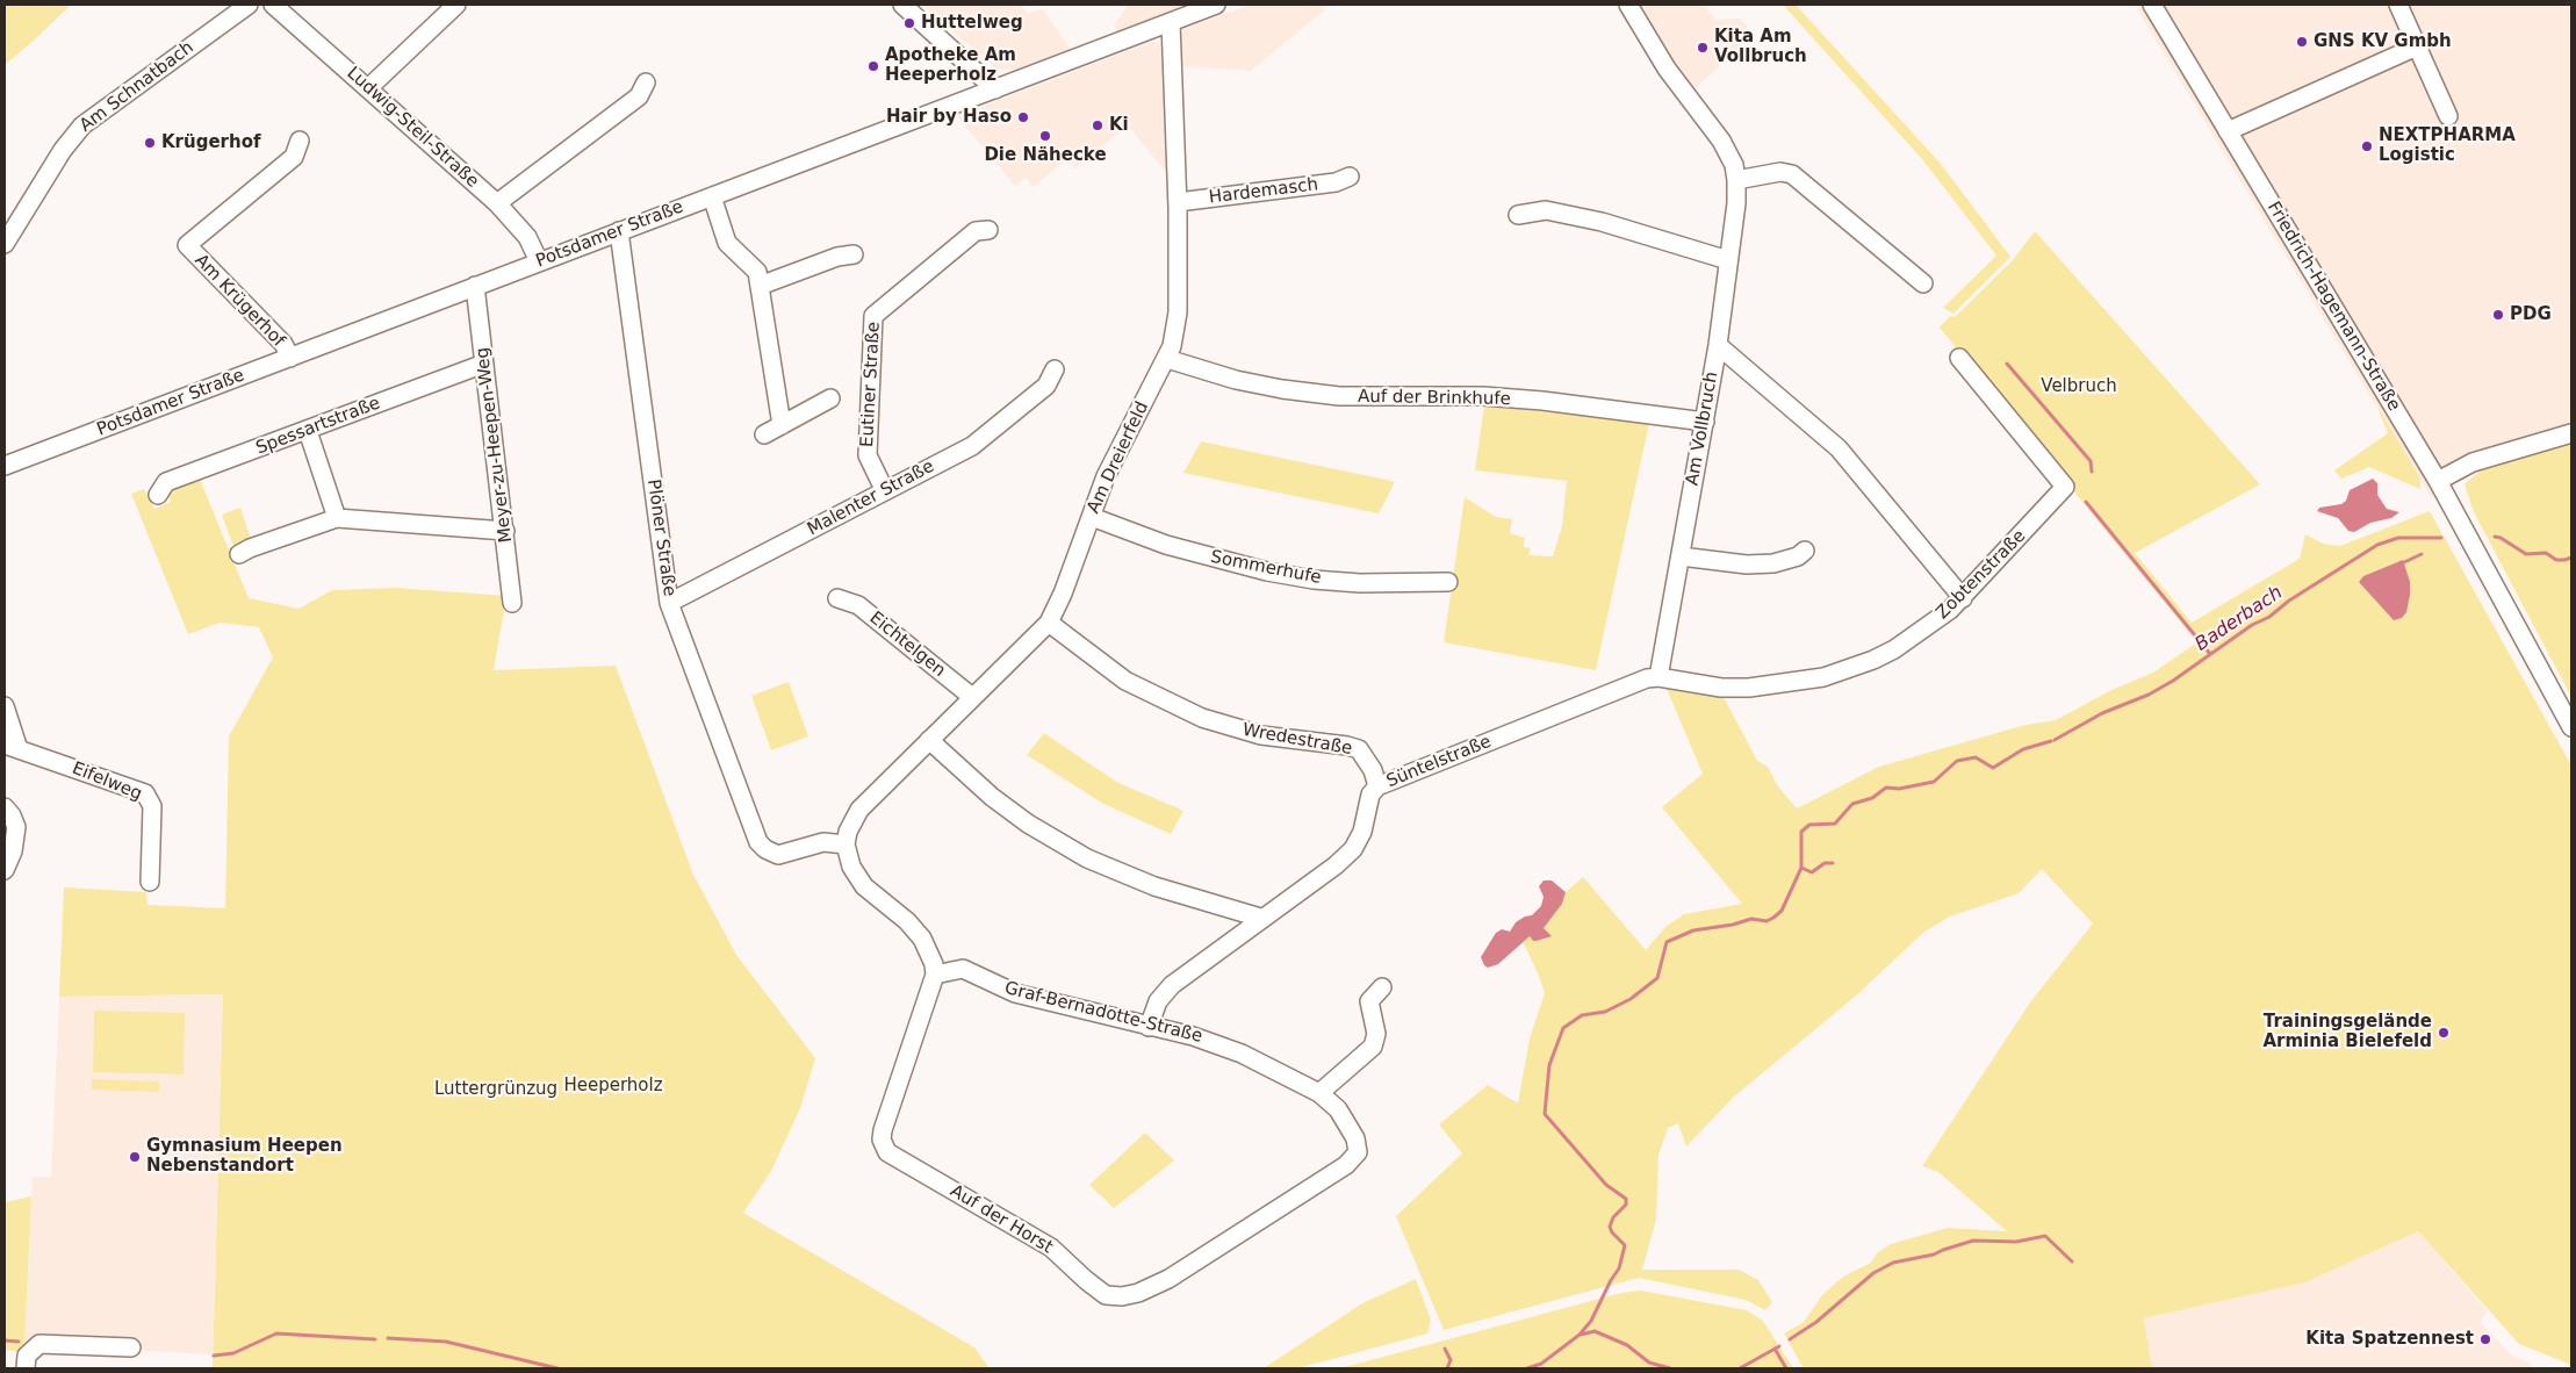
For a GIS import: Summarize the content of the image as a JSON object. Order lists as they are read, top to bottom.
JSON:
{
  "streets": {
    "street": [
      "Am Schnatbach",
      "Ludwig-Steil-Straße",
      "Hardemasch",
      "Potsdamer Straße",
      "Am Krügerhof",
      "Friedrich-Hagemann-Straße",
      "Eutiner Straße",
      "Auf der Brinkhufe",
      "Spessartstraße",
      "Am Vollbruch",
      "Meyer-zu-Heepen-Weg",
      "Am Dreierfeld",
      "Malenter Straße",
      "Plöner Straße",
      "Sommerhufe",
      "Zobtenstraße",
      "Eichtelgen",
      "Wredestraße",
      "Süntelstraße",
      "Eifelweg",
      "Graf-Bernadotte-Straße",
      "Auf der Horst"
    ]
  },
  "crossings": [
    ["Ludwig-Steil-Straße", "Potsdamer Straße"],
    ["Hardemasch", "Am Dreierfeld"],
    ["Potsdamer Straße", "Am Krügerhof"],
    ["Potsdamer Straße", "Meyer-zu-Heepen-Weg"],
    ["Potsdamer Straße", "Am Dreierfeld"],
    ["Potsdamer Straße", "Plöner Straße"],
    ["Eutiner Straße", "Malenter Straße"],
    ["Auf der Brinkhufe", "Am Vollbruch"],
    ["Auf der Brinkhufe", "Am Dreierfeld"],
    ["Spessartstraße", "Meyer-zu-Heepen-Weg"],
    ["Am Vollbruch", "Zobtenstraße"],
    ["Am Vollbruch", "Süntelstraße"],
    ["Am Dreierfeld", "Plöner Straße"],
    ["Am Dreierfeld", "Sommerhufe"],
    ["Am Dreierfeld", "Eichtelgen"],
    ["Am Dreierfeld", "Wredestraße"],
    ["Malenter Straße", "Plöner Straße"],
    ["Zobtenstraße", "Süntelstraße"],
    ["Wredestraße", "Süntelstraße"],
    ["Süntelstraße", "Graf-Bernadotte-Straße"],
    ["Graf-Bernadotte-Straße", "Auf der Horst"]
  ],
  "water": ["Baderbach"],
  "parks": ["Velbruch", "Heeperholz", "Luttergrünzug"],
  "places": [
    "Huttelweg",
    "GNS KV Gmbh",
    "Kita Am Vollbruch",
    "Apotheke Am Heeperholz",
    "Hair by Haso",
    "Ki",
    "Die Nähecke",
    "Krügerhof",
    "NEXTPHARMA Logistic",
    "PDG",
    "Trainingsgelände Arminia Bielefeld",
    "Gymnasium Heepen Nebenstandort",
    "Kita Spatzennest"
  ]
}
